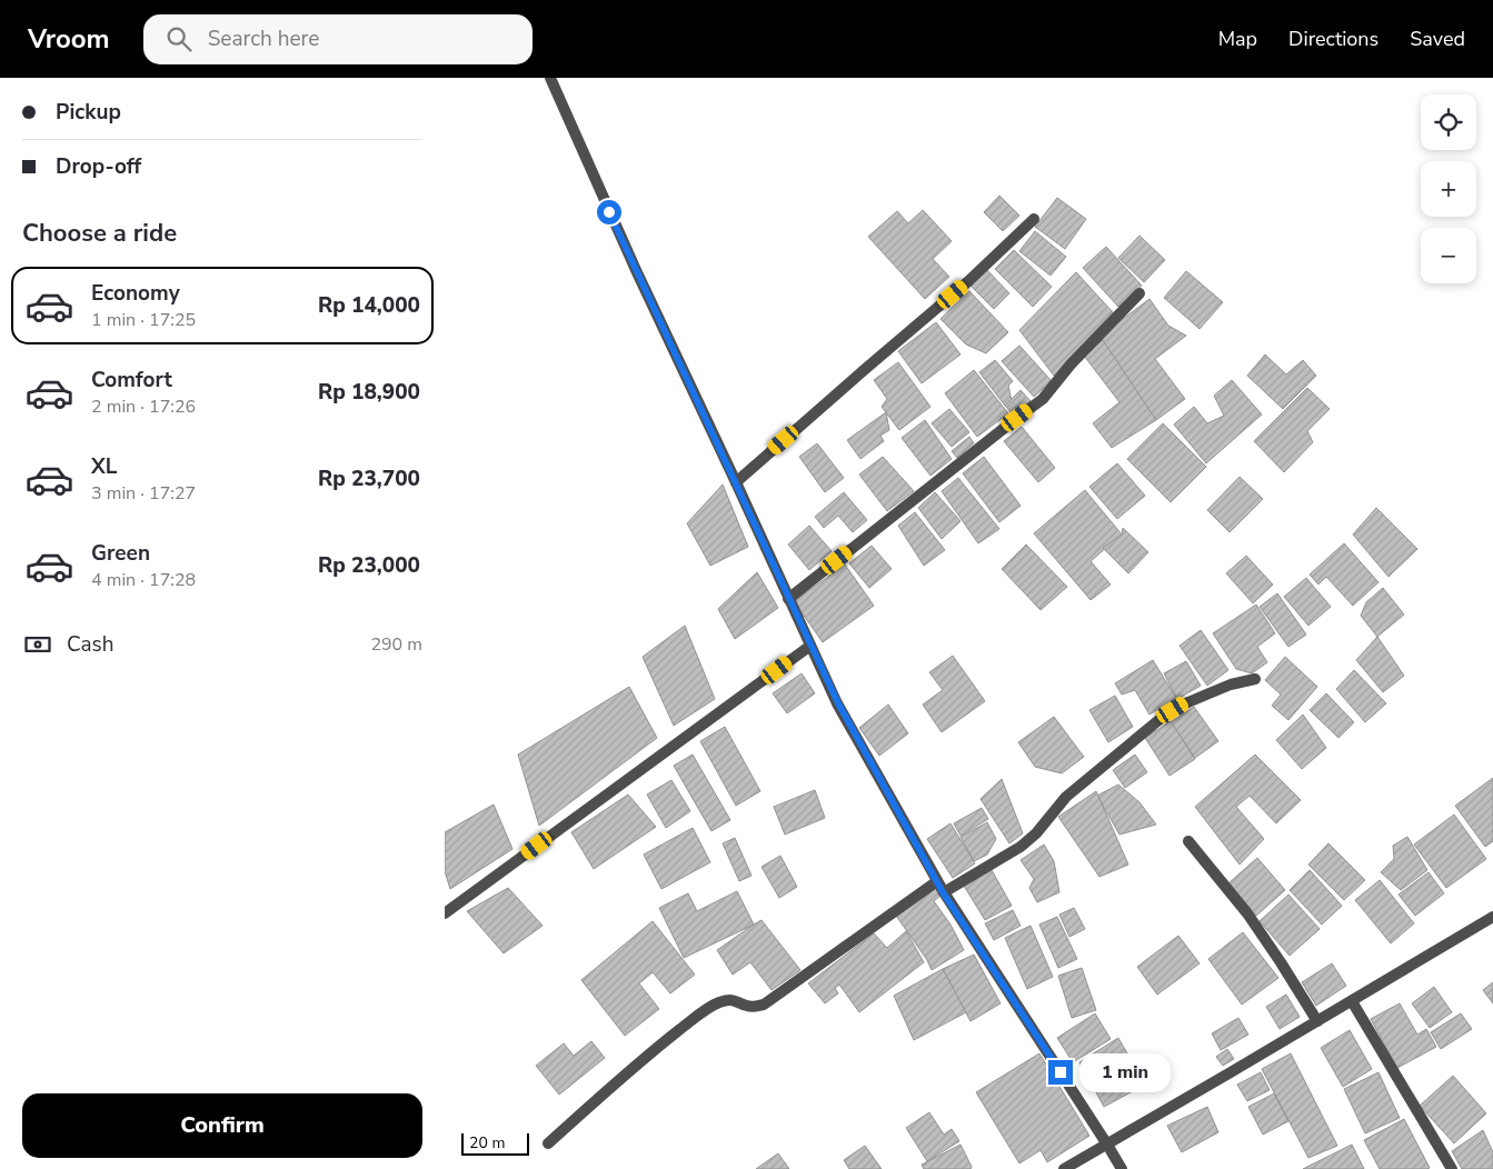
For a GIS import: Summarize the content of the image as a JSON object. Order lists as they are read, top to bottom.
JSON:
{
  "scale_bar": "20 m",
  "page": {
    "header": "Vroom",
    "search": "Search here",
    "nav": ["Map", "Directions", "Saved"],
    "banner": ["Pickup", "Drop-off"],
    "map_buttons": ["+", "−"],
    "heading": "Choose a ride",
    "list": [
      {
        "name": "Economy",
        "note": "1 min · 17:25",
        "value": "Rp 14,000"
      },
      {
        "name": "Comfort",
        "note": "2 min · 17:26",
        "value": "Rp 18,900"
      },
      {
        "name": "XL",
        "note": "3 min · 17:27",
        "value": "Rp 23,700"
      },
      {
        "name": "Green",
        "note": "4 min · 17:28",
        "value": "Rp 23,000"
      }
    ],
    "pay": ["Cash", "290 m"],
    "bubble": "1 min",
    "buttons": "Confirm",
    "scale": "20 m"
  }
}
